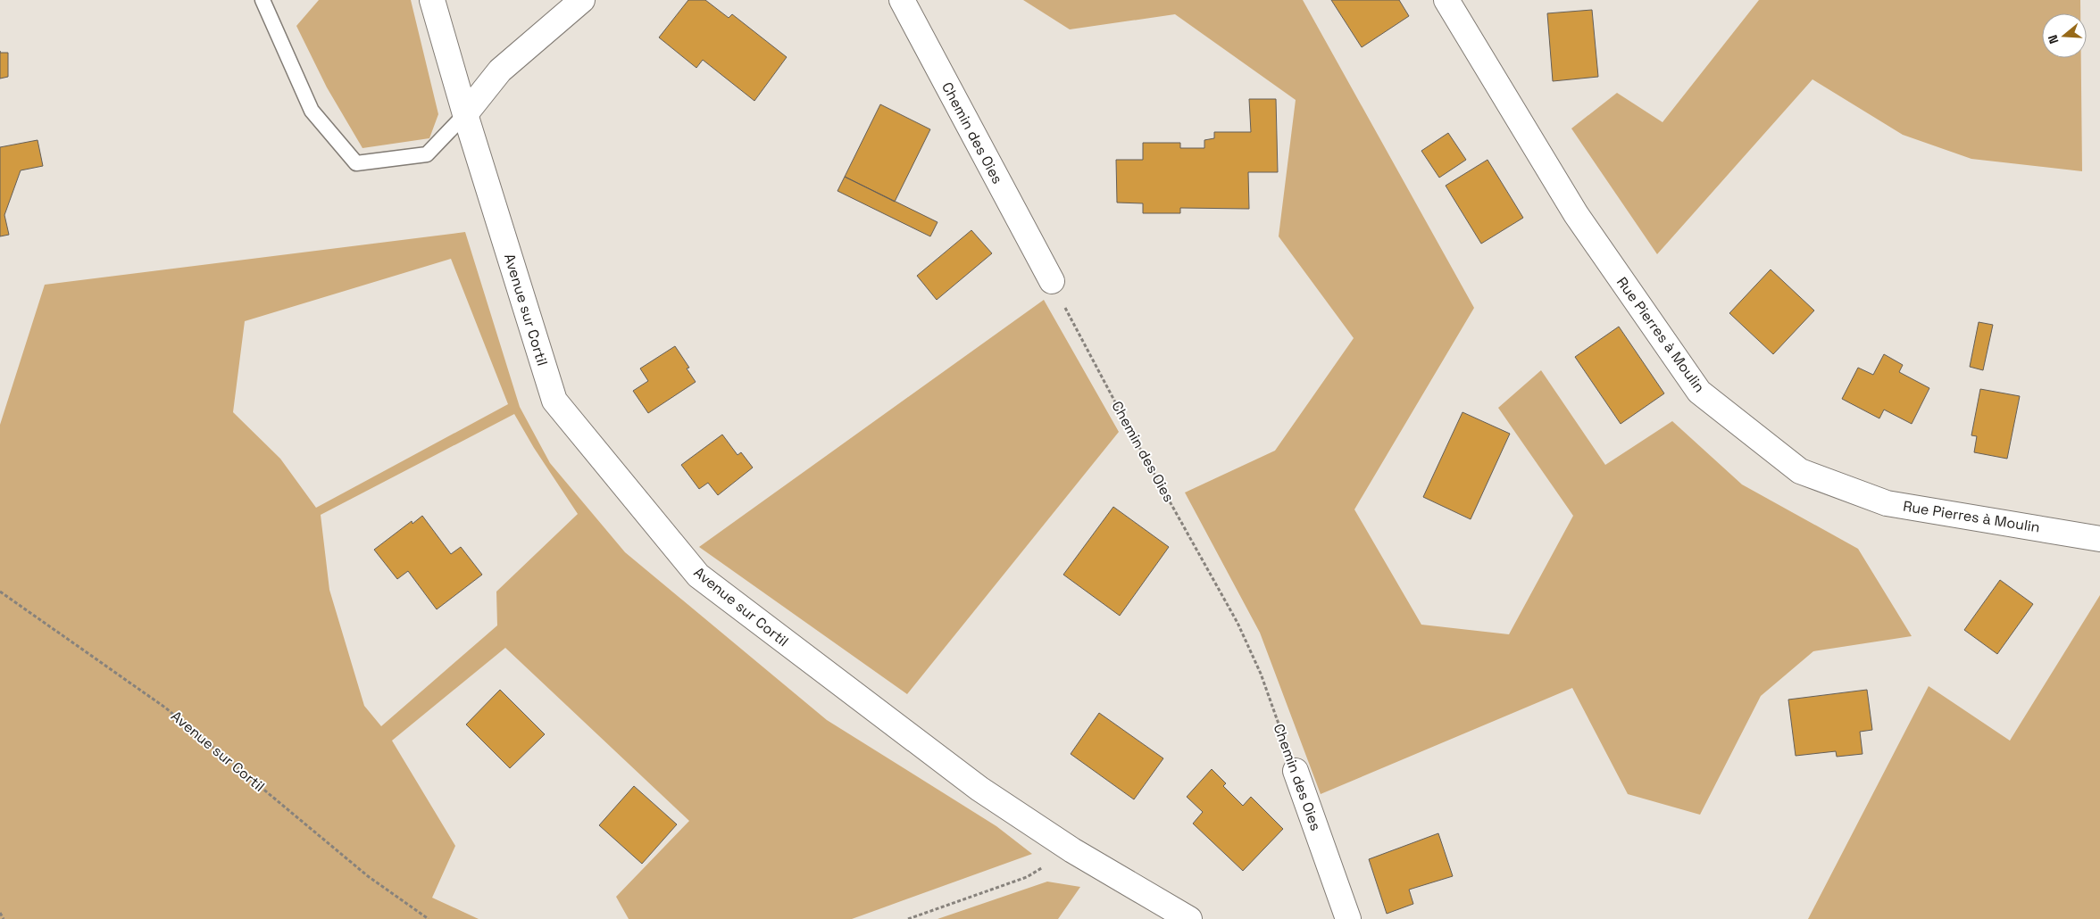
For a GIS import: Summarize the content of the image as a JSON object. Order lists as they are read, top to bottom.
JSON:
{
  "streets": {
    "street": ["Chemin des Oies", "Avenue sur Cortil", "Rue Pierres à Moulin"]
  },
  "north": "left"
}
